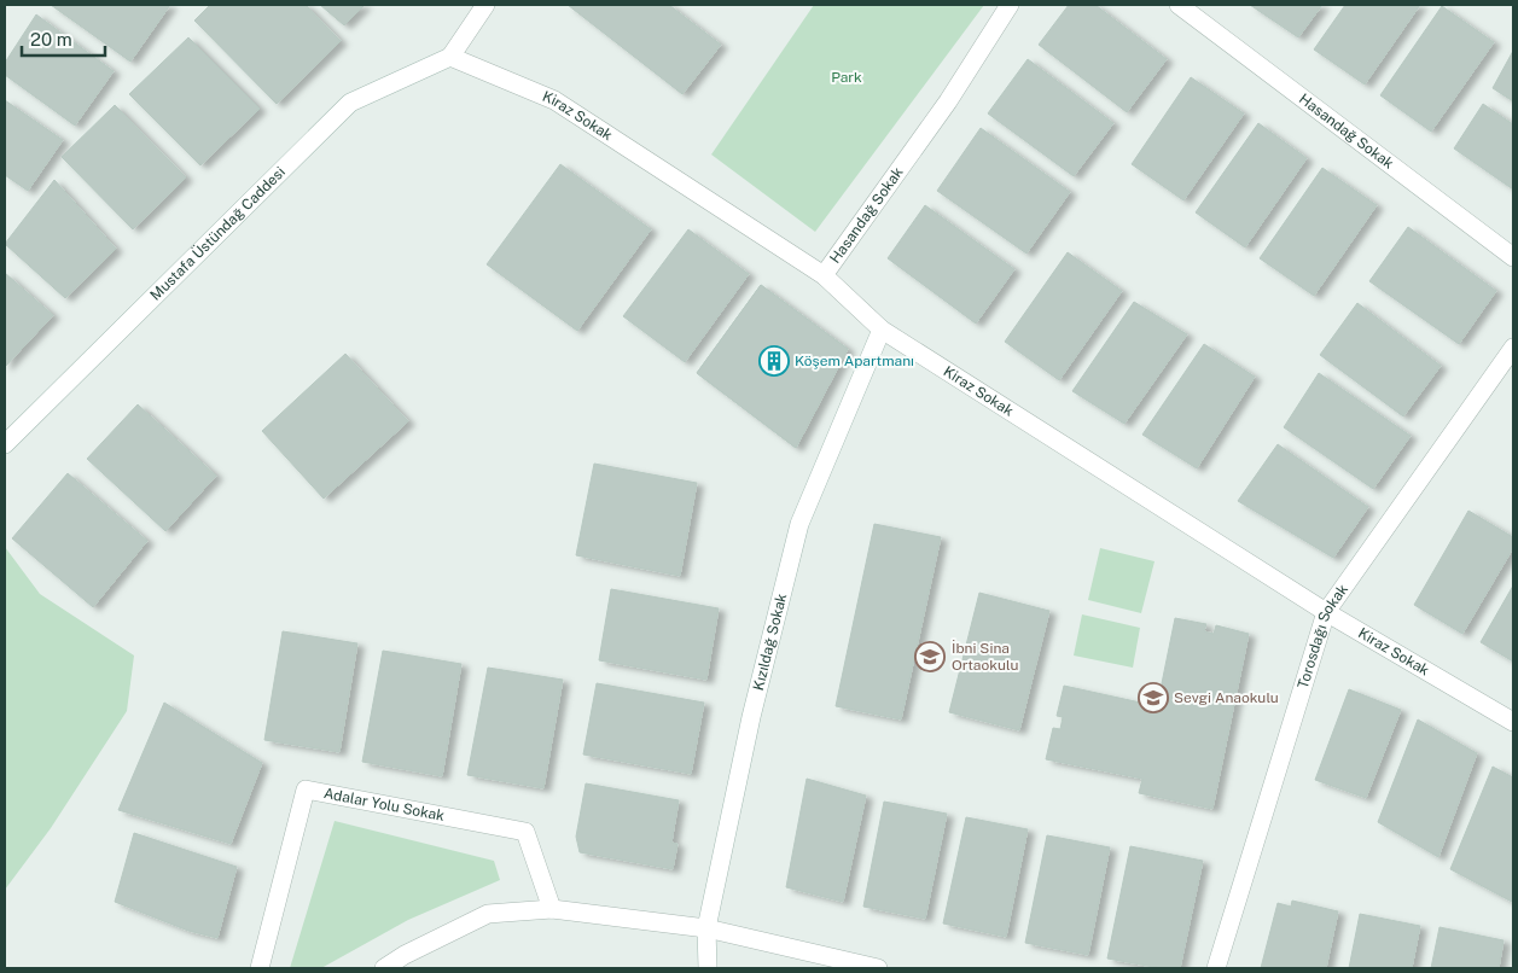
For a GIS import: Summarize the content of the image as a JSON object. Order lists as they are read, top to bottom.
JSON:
{
  "streets": {
    "street": [
      "Kiraz Sokak",
      "Hasandağ Sokak",
      "Mustafa Üstündağ Caddesi",
      "Torosdağı Sokak",
      "Kızıldağ Sokak",
      "Adalar Yolu Sokak"
    ]
  },
  "crossings": [
    ["Kiraz Sokak", "Hasandağ Sokak"],
    ["Kiraz Sokak", "Mustafa Üstündağ Caddesi"],
    ["Kiraz Sokak", "Torosdağı Sokak"],
    ["Kiraz Sokak", "Kızıldağ Sokak"]
  ],
  "parks": ["Park"],
  "places": {
    "building": ["Köşem Apartmanı"],
    "school or university": ["İbni Sina Ortaokulu", "Sevgi Anaokulu"]
  },
  "scale_bar": "20 m"
}
